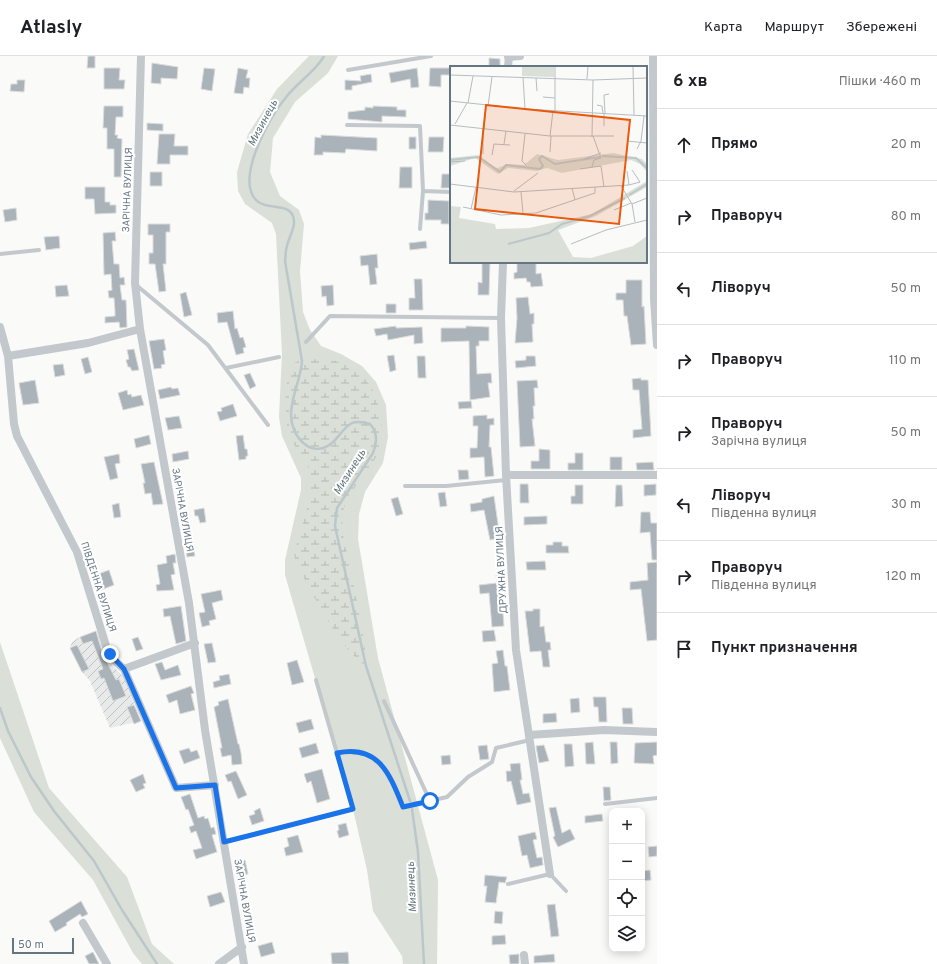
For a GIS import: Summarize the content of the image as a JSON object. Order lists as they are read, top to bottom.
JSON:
{
  "streets": {
    "street": ["ЗАРІЧНА ВУЛИЦЯ", "ДРУЖНА ВУЛИЦЯ", "ПІВДЕННА ВУЛИЦЯ"]
  },
  "crossings": [
    ["ЗАРІЧНА ВУЛИЦЯ", "ПІВДЕННА ВУЛИЦЯ"]
  ],
  "water": ["Мизинець"],
  "scale_bar": "50 m",
  "page": {
    "header": "Atlasly",
    "nav": ["Карта", "Маршрут", "Збережені"],
    "heading": ["6 хв", "Пішки · 460 m"],
    "list": [
      ["Прямо", "20 m"],
      ["Праворуч", "80 m"],
      ["Ліворуч", "50 m"],
      ["Праворуч", "110 m"],
      ["Праворуч", "Зарічна вулиця", "50 m"],
      ["Ліворуч", "Південна вулиця", "30 m"],
      ["Праворуч", "Південна вулиця", "120 m"],
      "Пункт призначення"
    ],
    "map_buttons": ["+", "−"],
    "scale": "50 m"
  }
}
